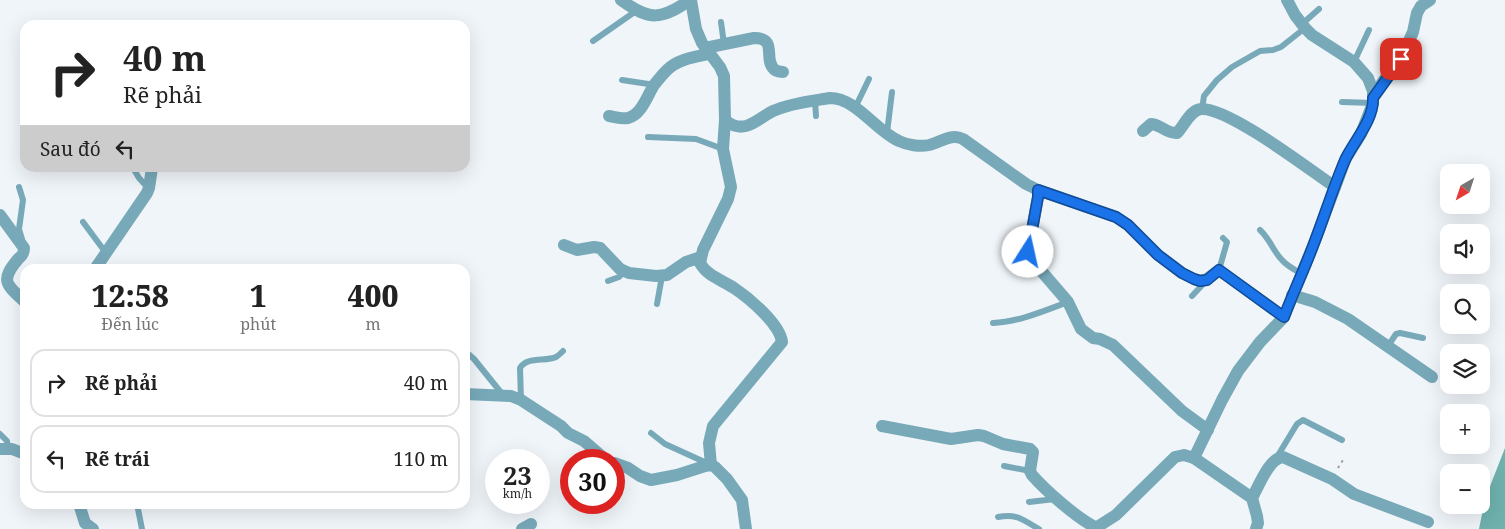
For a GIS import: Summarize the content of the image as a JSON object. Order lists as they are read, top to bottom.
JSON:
{
  "north": "bottom left",
  "page": {
    "turn": ["40 m", "Rẽ phải"],
    "then": "Sau đó",
    "map_buttons": ["+", "−"],
    "eta": [
      "12:58",
      "Đến lúc",
      "1",
      "phút",
      "400",
      "m"
    ],
    "list": [
      {
        "name": "Rẽ phải",
        "value": "40 m"
      },
      {
        "name": "Rẽ trái",
        "value": "110 m"
      }
    ],
    "speed": "23 km/h",
    "limit": "30"
  }
}
